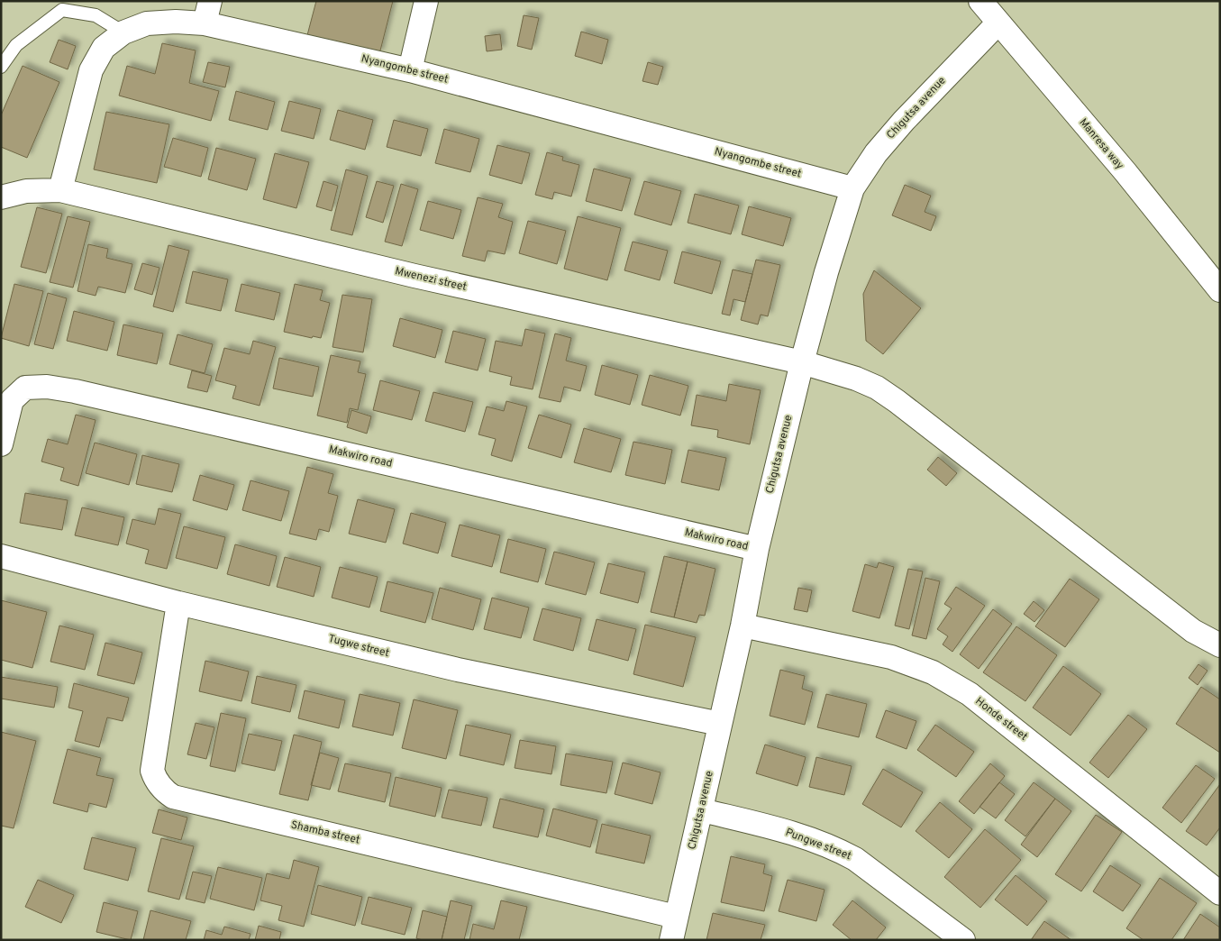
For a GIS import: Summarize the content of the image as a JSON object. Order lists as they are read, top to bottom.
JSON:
{
  "streets": {
    "street": [
      "Nyangombe street",
      "Chigutsa avenue",
      "Manresa way",
      "Mwenezi street",
      "Makwiro road",
      "Tugwe street",
      "Honde street",
      "Shamba street",
      "Pungwe street"
    ]
  },
  "crossings": [
    ["Nyangombe street", "Chigutsa avenue"],
    ["Nyangombe street", "Mwenezi street"],
    ["Chigutsa avenue", "Manresa way"],
    ["Chigutsa avenue", "Mwenezi street"],
    ["Chigutsa avenue", "Makwiro road"],
    ["Chigutsa avenue", "Tugwe street"],
    ["Chigutsa avenue", "Honde street"],
    ["Chigutsa avenue", "Shamba street"],
    ["Chigutsa avenue", "Pungwe street"],
    ["Tugwe street", "Shamba street"]
  ]
}
